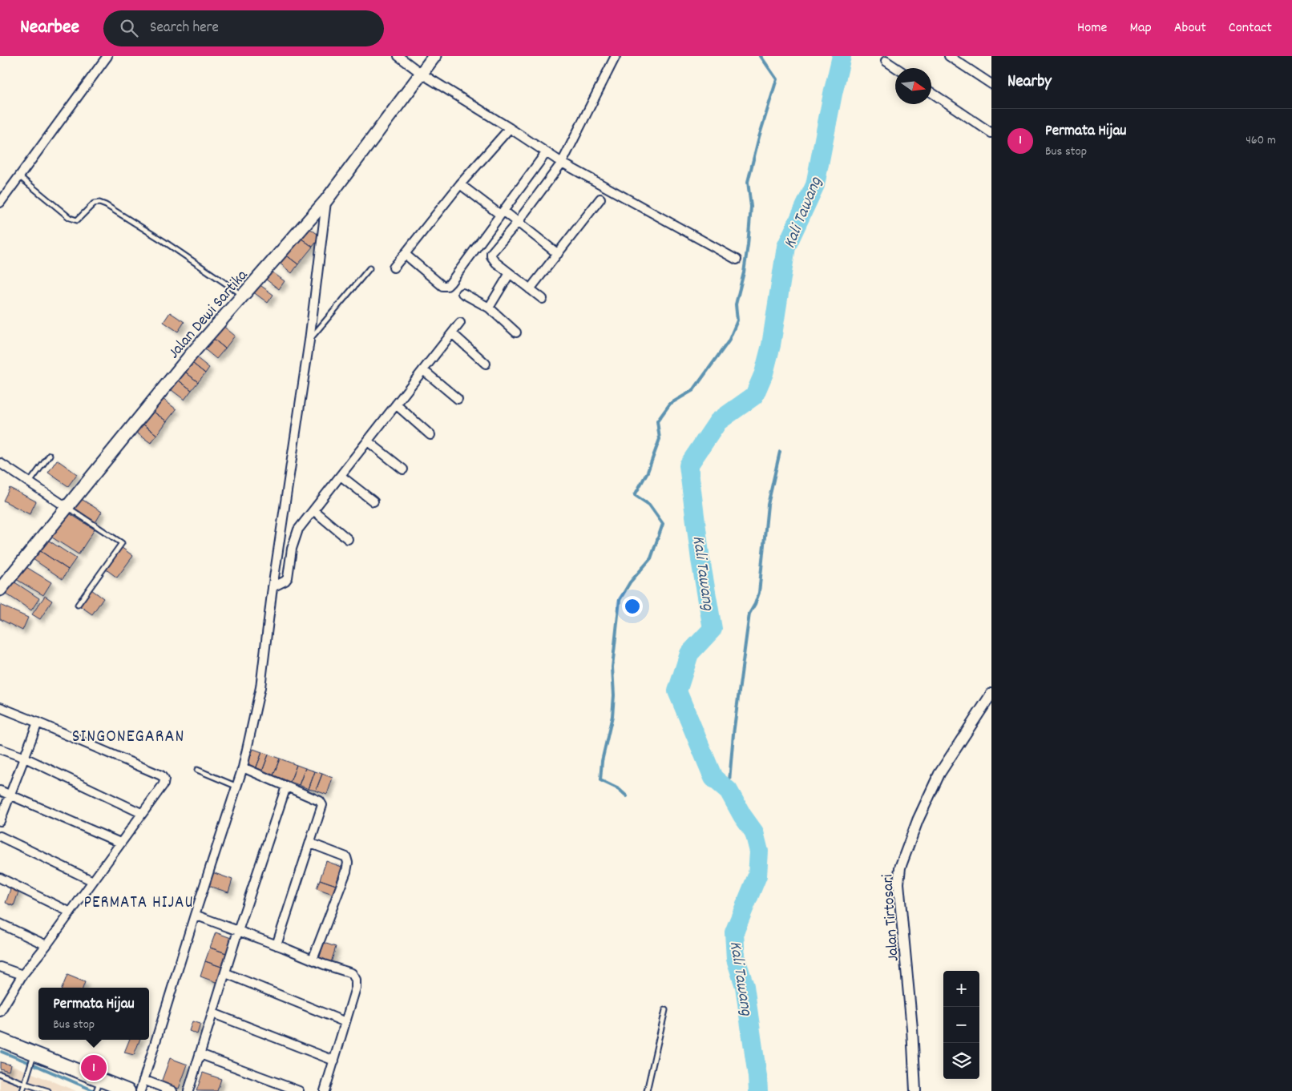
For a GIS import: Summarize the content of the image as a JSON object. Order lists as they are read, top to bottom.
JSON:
{
  "streets": {
    "main road": ["Jalan Dewi Sartika"],
    "street": ["Jalan Tirtosari"]
  },
  "districts": ["SINGONEGARAN", "PERMATA HIJAU"],
  "water": ["Kali Tawang"],
  "north": "right",
  "page": {
    "header": "Nearbee",
    "search": "Search here",
    "nav": [
      "Home",
      "Map",
      "About",
      "Contact"
    ],
    "heading": "Nearby",
    "list": [
      {
        "mark": "1",
        "name": "Permata Hijau",
        "note": "Bus stop",
        "value": "460 m"
      }
    ],
    "map_buttons": ["+", "−"],
    "popup": ["Permata Hijau", "Bus stop"],
    "pins": "1"
  }
}
